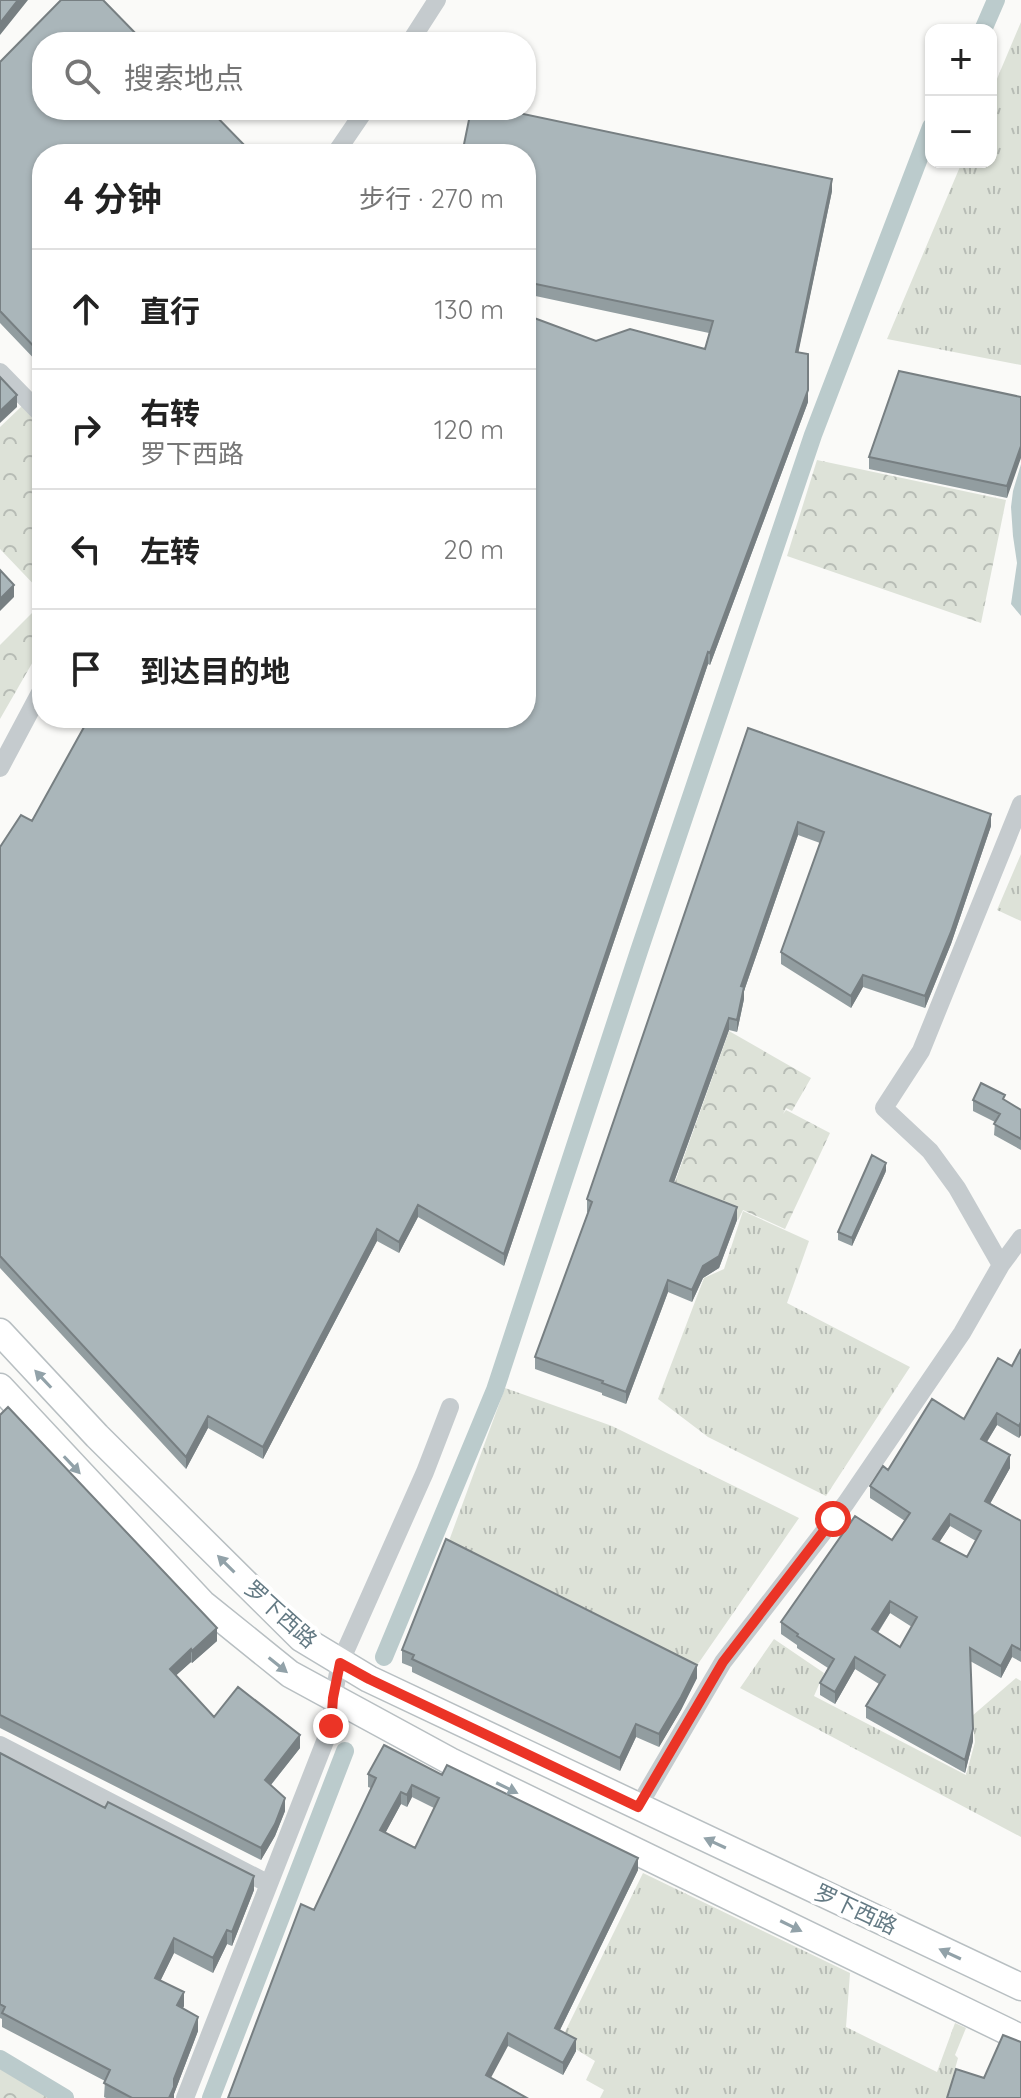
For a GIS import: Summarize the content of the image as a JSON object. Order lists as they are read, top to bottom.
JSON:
{
  "streets": {
    "main road": ["罗下西路"]
  },
  "page": {
    "map_buttons": ["+", "−"],
    "search": "搜索地点",
    "heading": ["4 分钟", "步行 · 270 m"],
    "list": [
      ["直行", "130 m"],
      ["右转", "罗下西路", "120 m"],
      ["左转", "20 m"],
      "到达目的地"
    ]
  }
}
